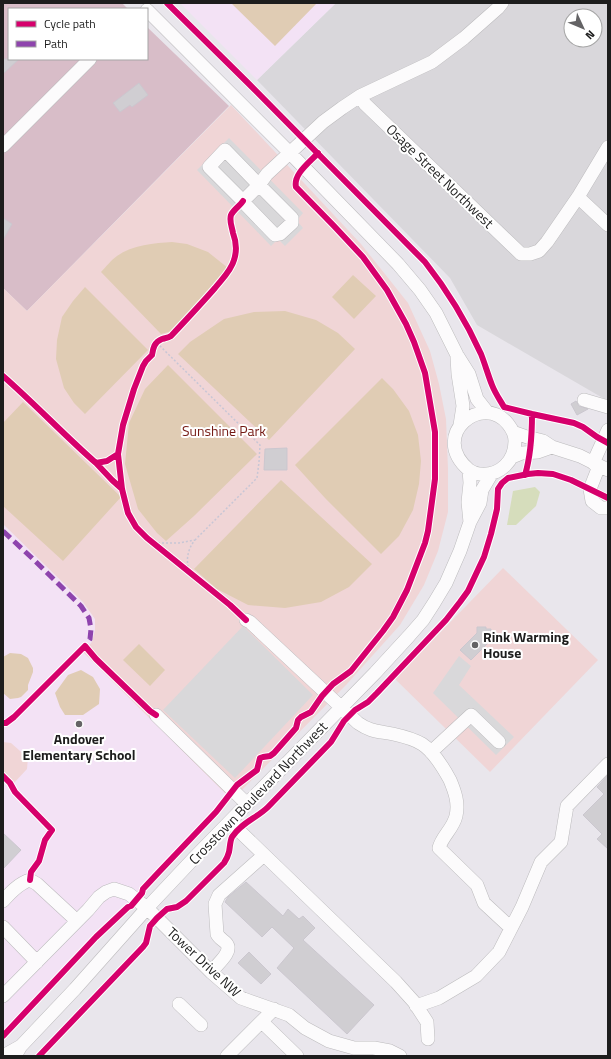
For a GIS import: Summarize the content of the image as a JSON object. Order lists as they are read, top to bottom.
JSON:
{
  "streets": {
    "street": ["Osage Street Northwest", "Crosstown Boulevard Northwest", "Tower Drive NW"]
  },
  "crossings": [
    ["Crosstown Boulevard Northwest", "Tower Drive NW"]
  ],
  "parks": ["Sunshine Park"],
  "places": ["Rink Warming House", "Andover Elementary School"],
  "legend": ["Cycle path", "Path"],
  "north": "bottom right"
}
